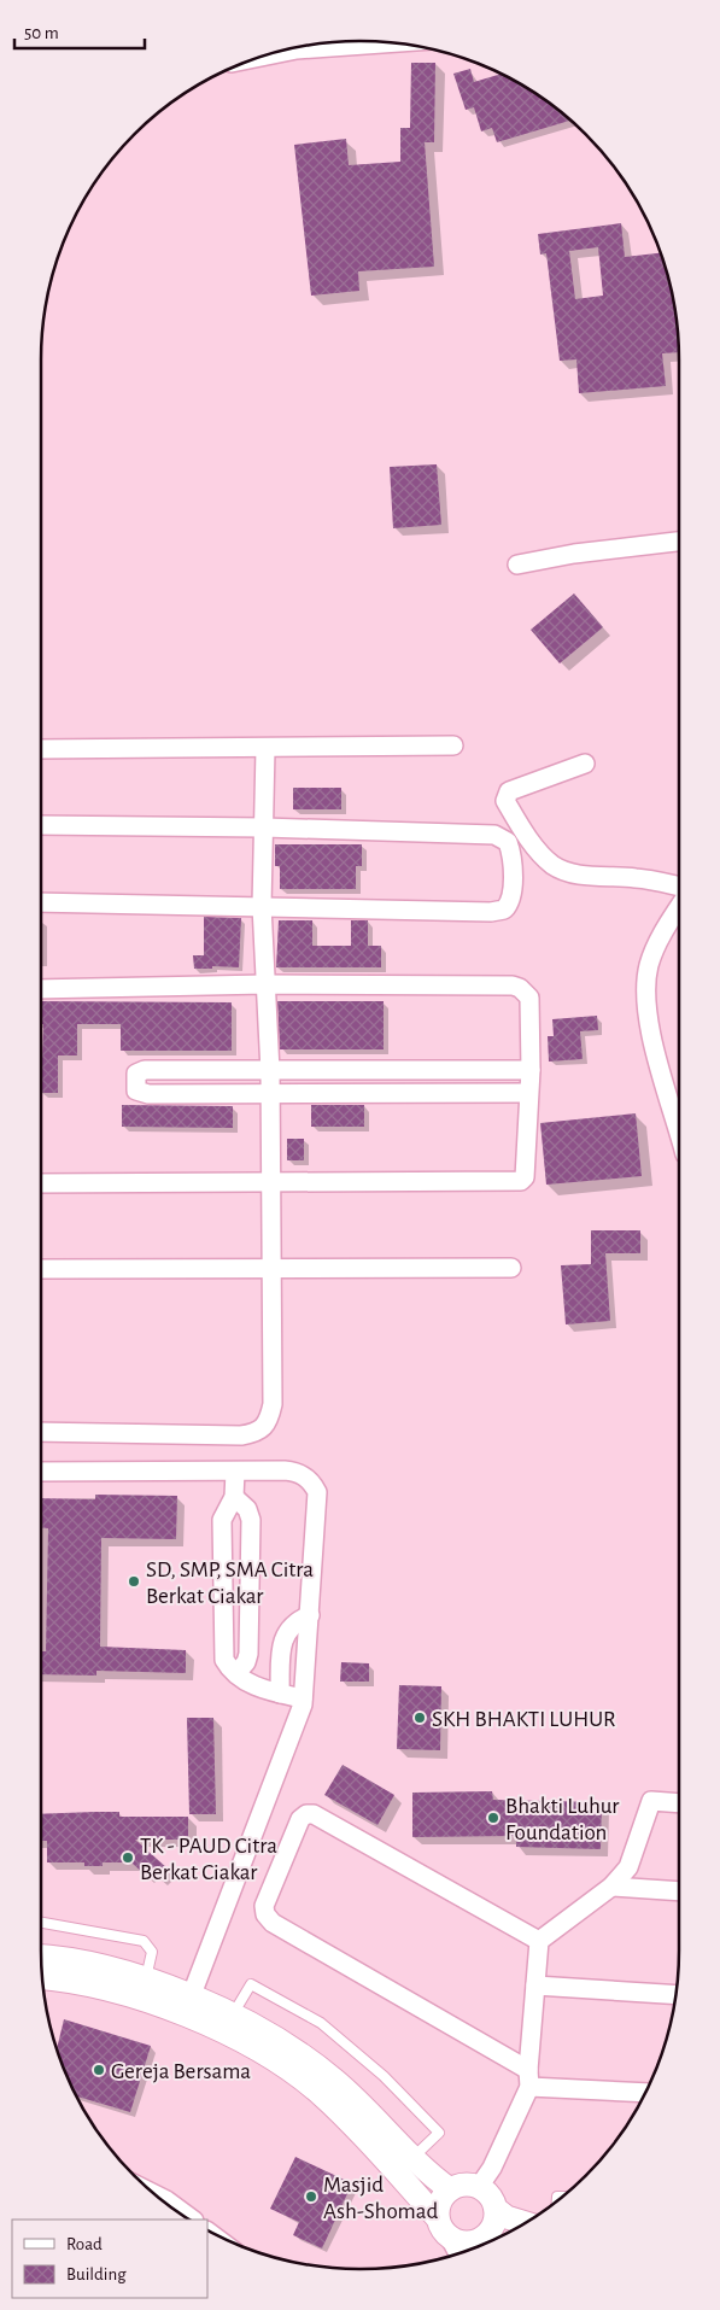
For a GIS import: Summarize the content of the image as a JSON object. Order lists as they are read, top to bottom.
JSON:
{
  "places": [
    "SD, SMP, SMA Citra Berkat Ciakar",
    "SKH BHAKTI LUHUR",
    "Bhakti Luhur Foundation",
    "TK - PAUD Citra Berkat Ciakar",
    "Gereja Bersama",
    "Masjid Ash-Shomad"
  ],
  "legend": ["Road", "Building"],
  "scale_bar": "50 m"
}
